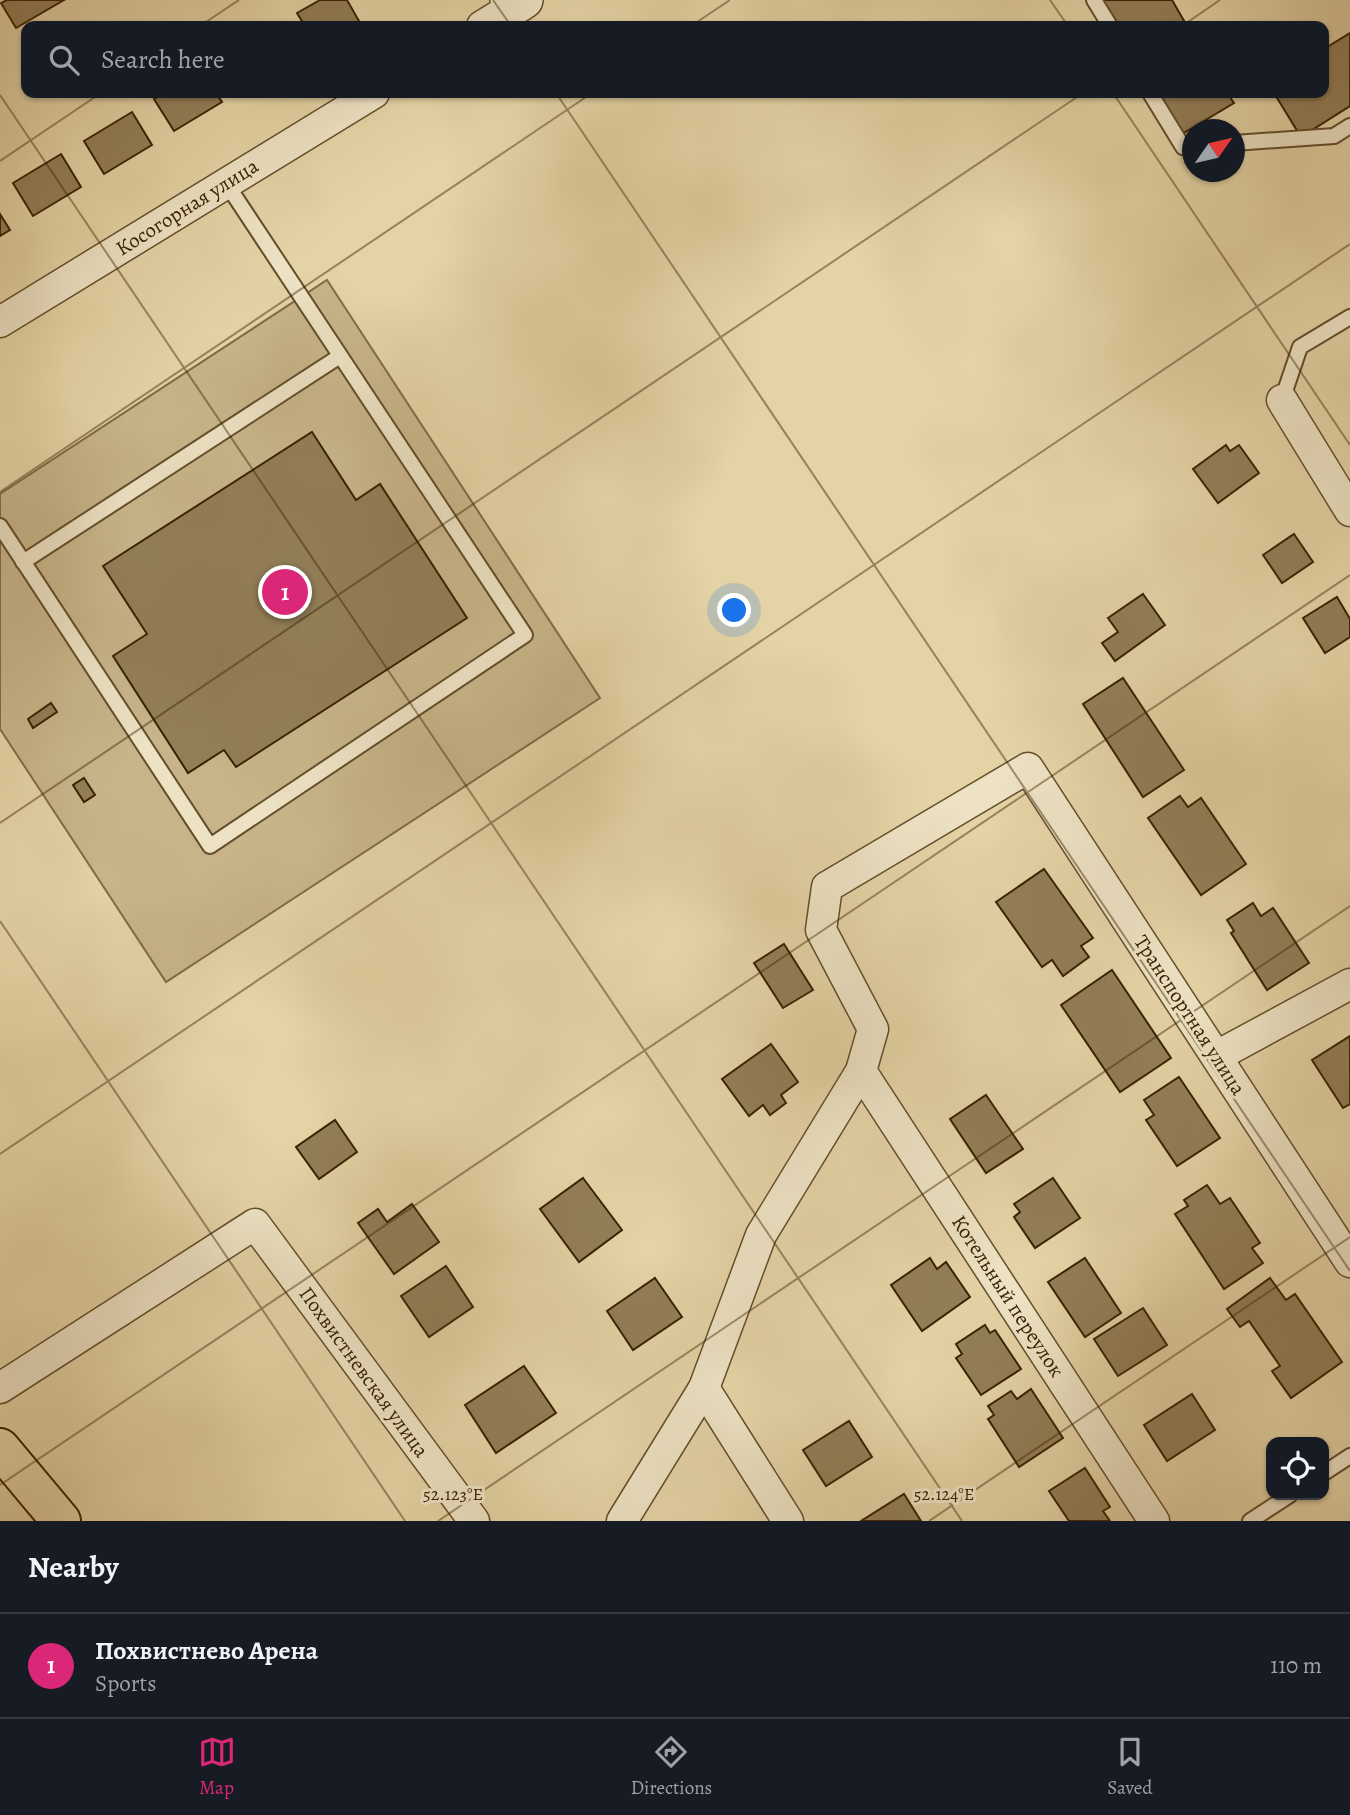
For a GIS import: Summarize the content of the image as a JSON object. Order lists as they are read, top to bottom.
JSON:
{
  "streets": {
    "street": [
      "Косогорная улица",
      "Транспортная улица",
      "Котельный переулок",
      "Похвистневская улица"
    ]
  },
  "crossings": [
    ["Транспортная улица", "Котельный переулок"]
  ],
  "north": "top right",
  "page": {
    "search": "Search here",
    "pins": "1",
    "heading": "Nearby",
    "list": [
      {
        "mark": "1",
        "name": "Похвистнево Арена",
        "note": "Sports",
        "value": "110 m"
      }
    ],
    "nav": ["Map", "Directions", "Saved"]
  },
  "coordinates": ["52.123°E", "52.124°E"]
}
